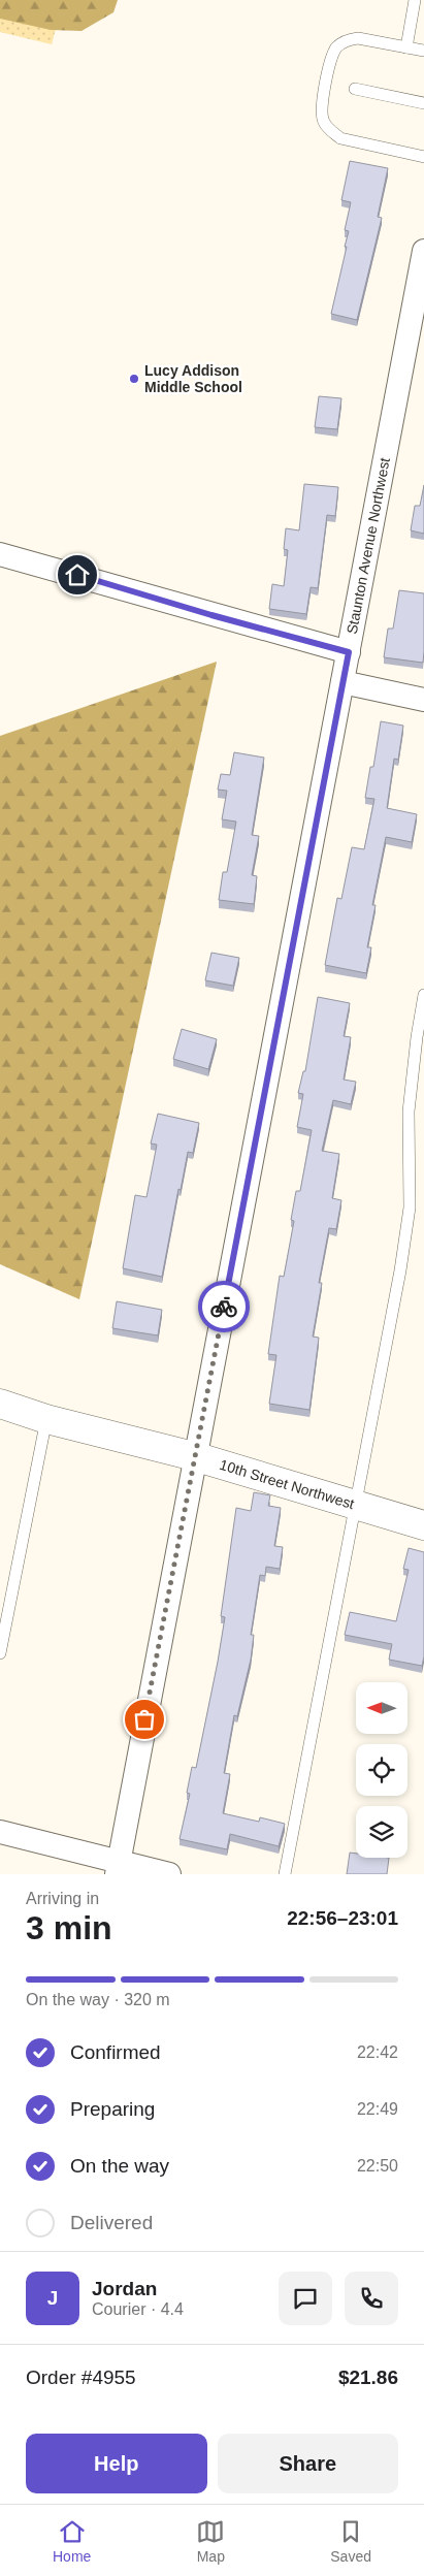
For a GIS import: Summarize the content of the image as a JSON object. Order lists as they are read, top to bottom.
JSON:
{
  "streets": {
    "main road": ["10th Street Northwest"],
    "street": ["Staunton Avenue Northwest"]
  },
  "crossings": [
    ["Staunton Avenue Northwest", "10th Street Northwest"]
  ],
  "places": ["Lucy Addison Middle School"],
  "north": "left",
  "page": {
    "heading": ["3 min", "Arriving in", "22:56–23:01"],
    "panel": [
      "Jordan",
      "Courier · 4.4",
      "Order #4955",
      "$21.86"
    ],
    "bar": "On the way · 320 m",
    "list": [
      ["Confirmed", "22:42"],
      ["Preparing", "22:49"],
      ["On the way", "22:50"],
      "Delivered"
    ],
    "round": "J",
    "buttons": ["Help", "Share"],
    "tabs": ["Home", "Map", "Saved"]
  }
}
